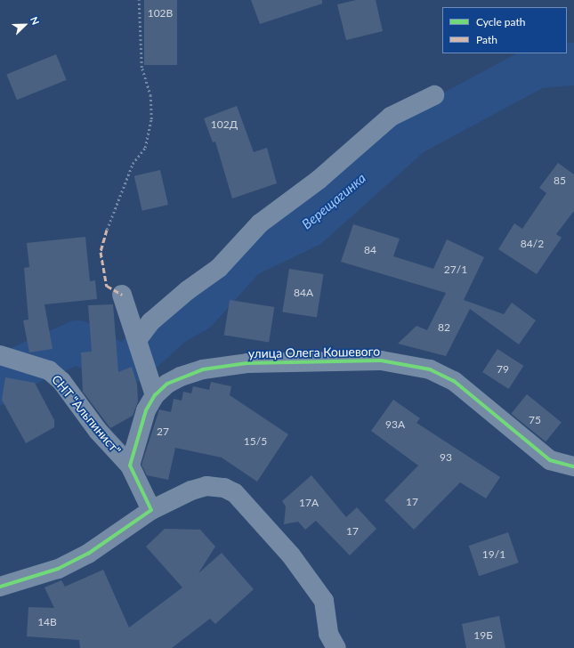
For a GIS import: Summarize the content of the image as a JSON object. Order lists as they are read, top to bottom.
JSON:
{
  "streets": {
    "street": ["улица Олега Кошевого", "СНТ \"Альпинист\""]
  },
  "crossings": [
    ["улица Олега Кошевого", "СНТ \"Альпинист\""]
  ],
  "water": ["Верещагинка"],
  "house_numbers": [
    "102В",
    "102Д",
    "85",
    "84/2",
    "84",
    "27/1",
    "84А",
    "82",
    "79",
    "75",
    "93А",
    "27",
    "15/5",
    "93",
    "17",
    "17А",
    "17",
    "19/1",
    "14В",
    "19Б"
  ],
  "legend": ["Cycle path", "Path"],
  "north": "top right"
}
